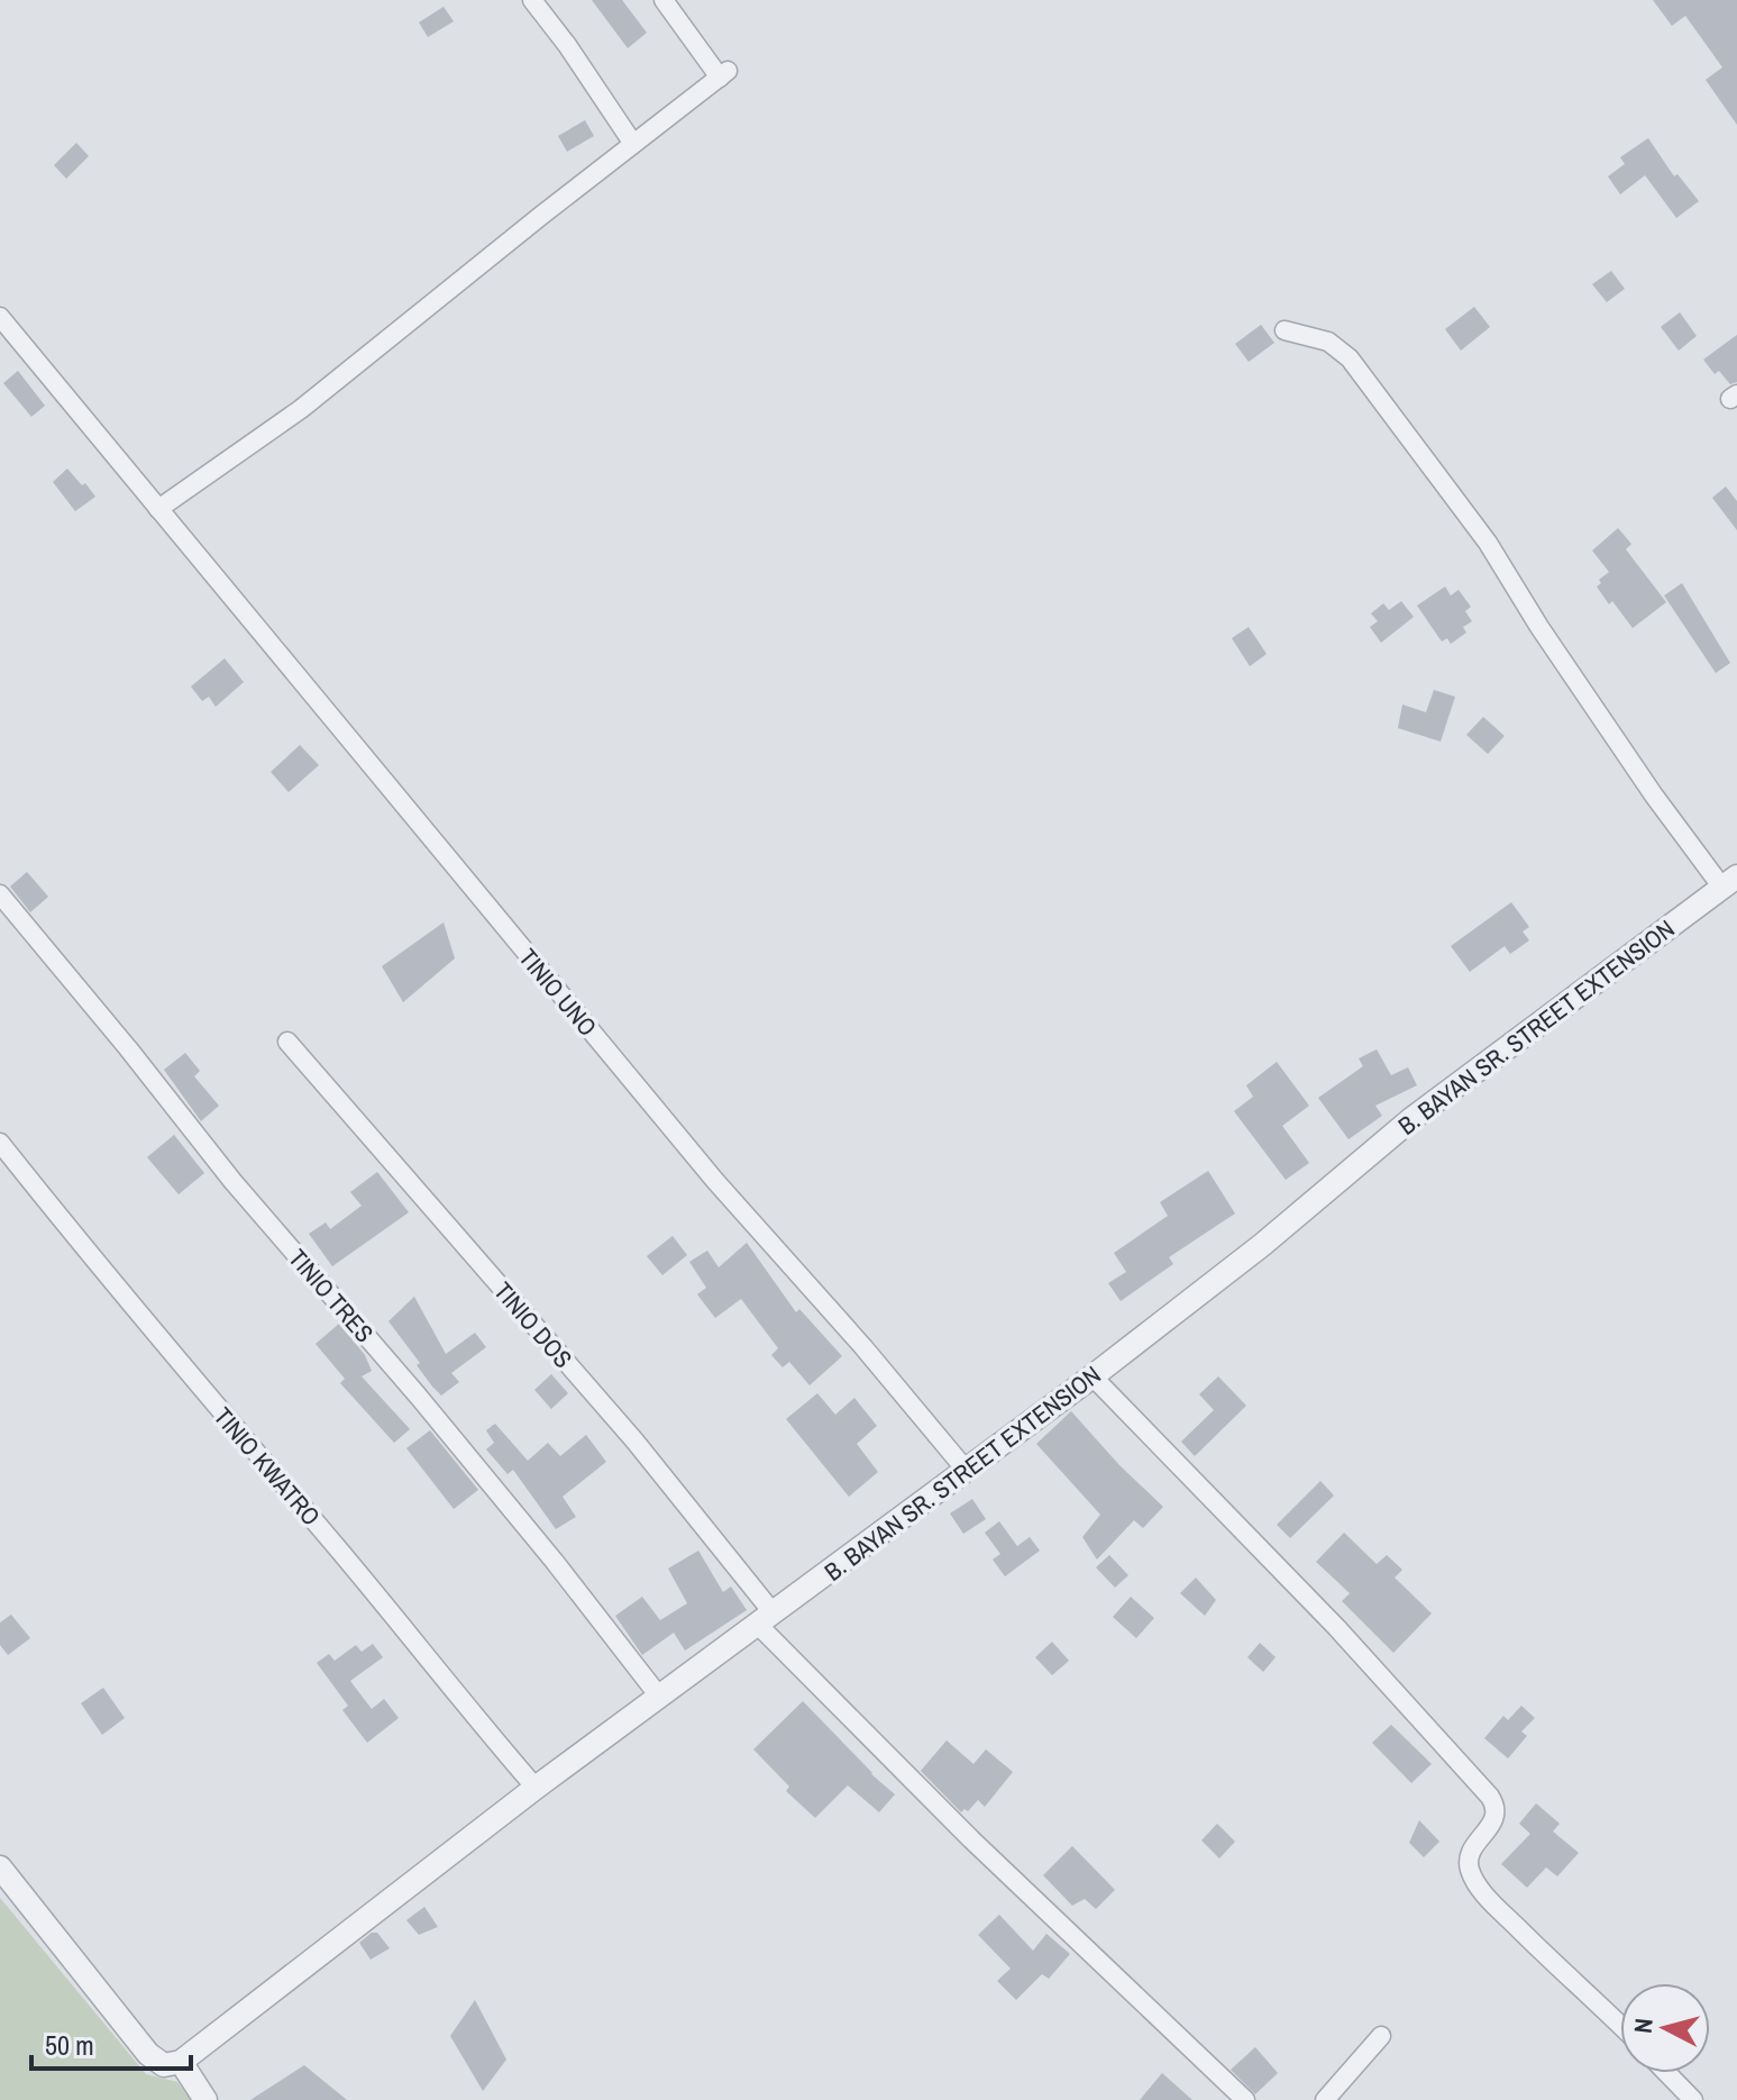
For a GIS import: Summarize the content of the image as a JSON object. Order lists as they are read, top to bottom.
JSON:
{
  "streets": {
    "street": [
      "TINIO UNO",
      "B. BAYAN SR. STREET EXTENSION",
      "TINIO TRES",
      "TINIO DOS",
      "TINIO KWATRO"
    ]
  },
  "crossings": [
    ["TINIO UNO", "B. BAYAN SR. STREET EXTENSION"],
    ["B. BAYAN SR. STREET EXTENSION", "TINIO TRES"],
    ["B. BAYAN SR. STREET EXTENSION", "TINIO DOS"],
    ["B. BAYAN SR. STREET EXTENSION", "TINIO KWATRO"]
  ],
  "scale_bar": "50 m",
  "north": "left"
}
